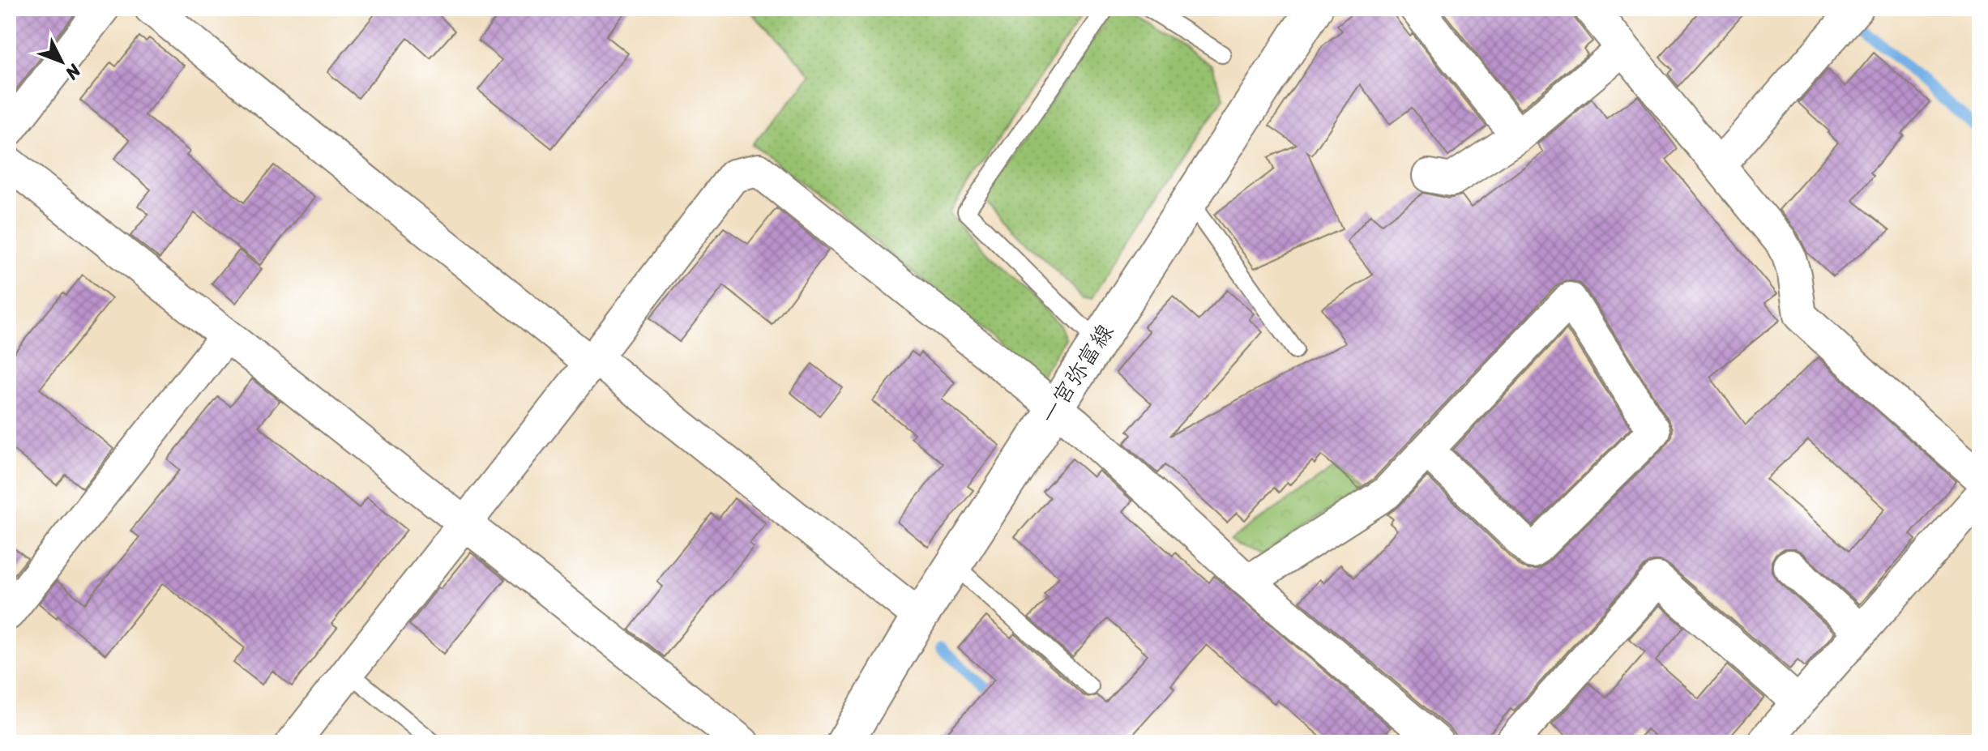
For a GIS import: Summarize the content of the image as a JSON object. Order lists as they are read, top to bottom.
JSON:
{
  "streets": {
    "main road": ["一宮弥富線"]
  },
  "north": "bottom right"
}
